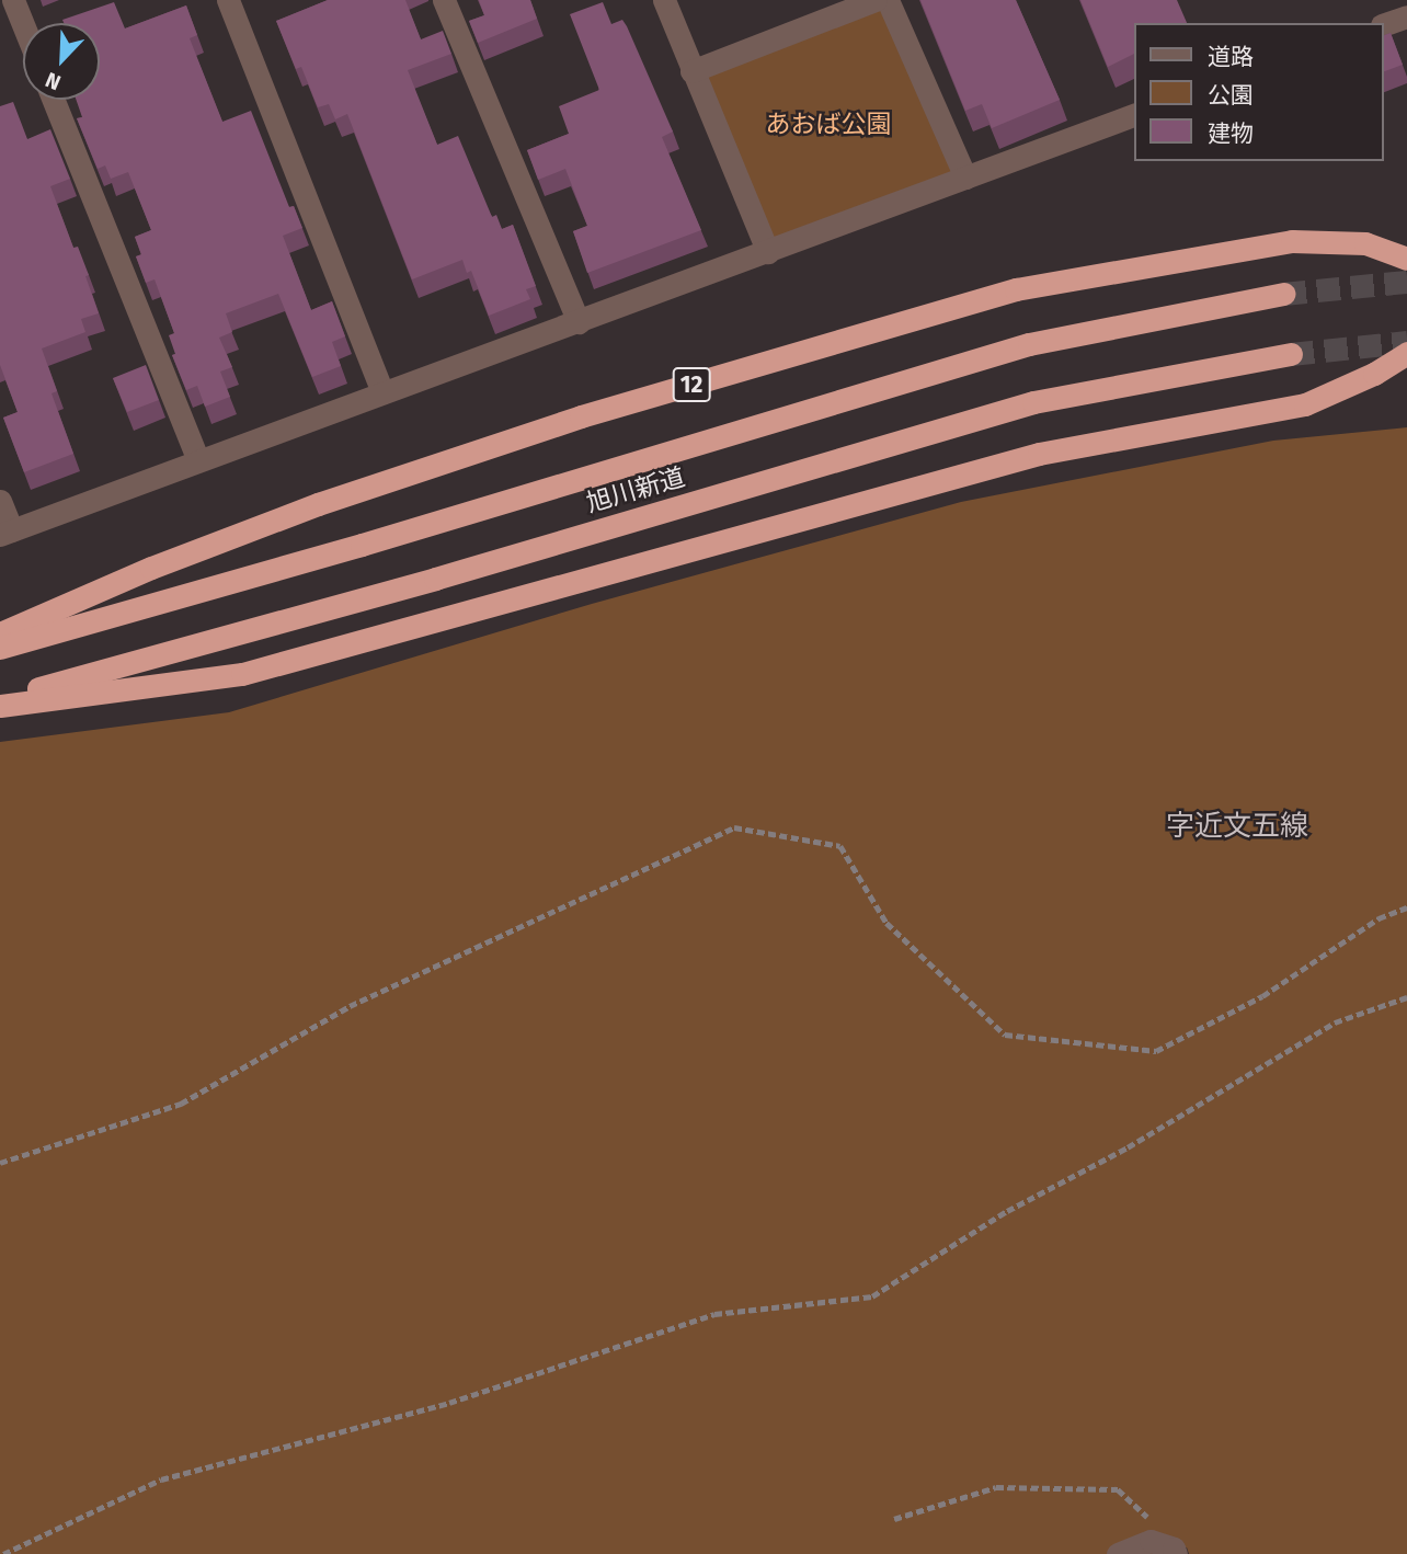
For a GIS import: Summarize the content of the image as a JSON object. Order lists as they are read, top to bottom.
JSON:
{
  "streets": {
    "highway": ["12", "旭川新道"]
  },
  "districts": ["字近文五線"],
  "parks": ["あおば公園"],
  "legend": ["道路", "公園", "建物"],
  "north": "bottom left"
}
